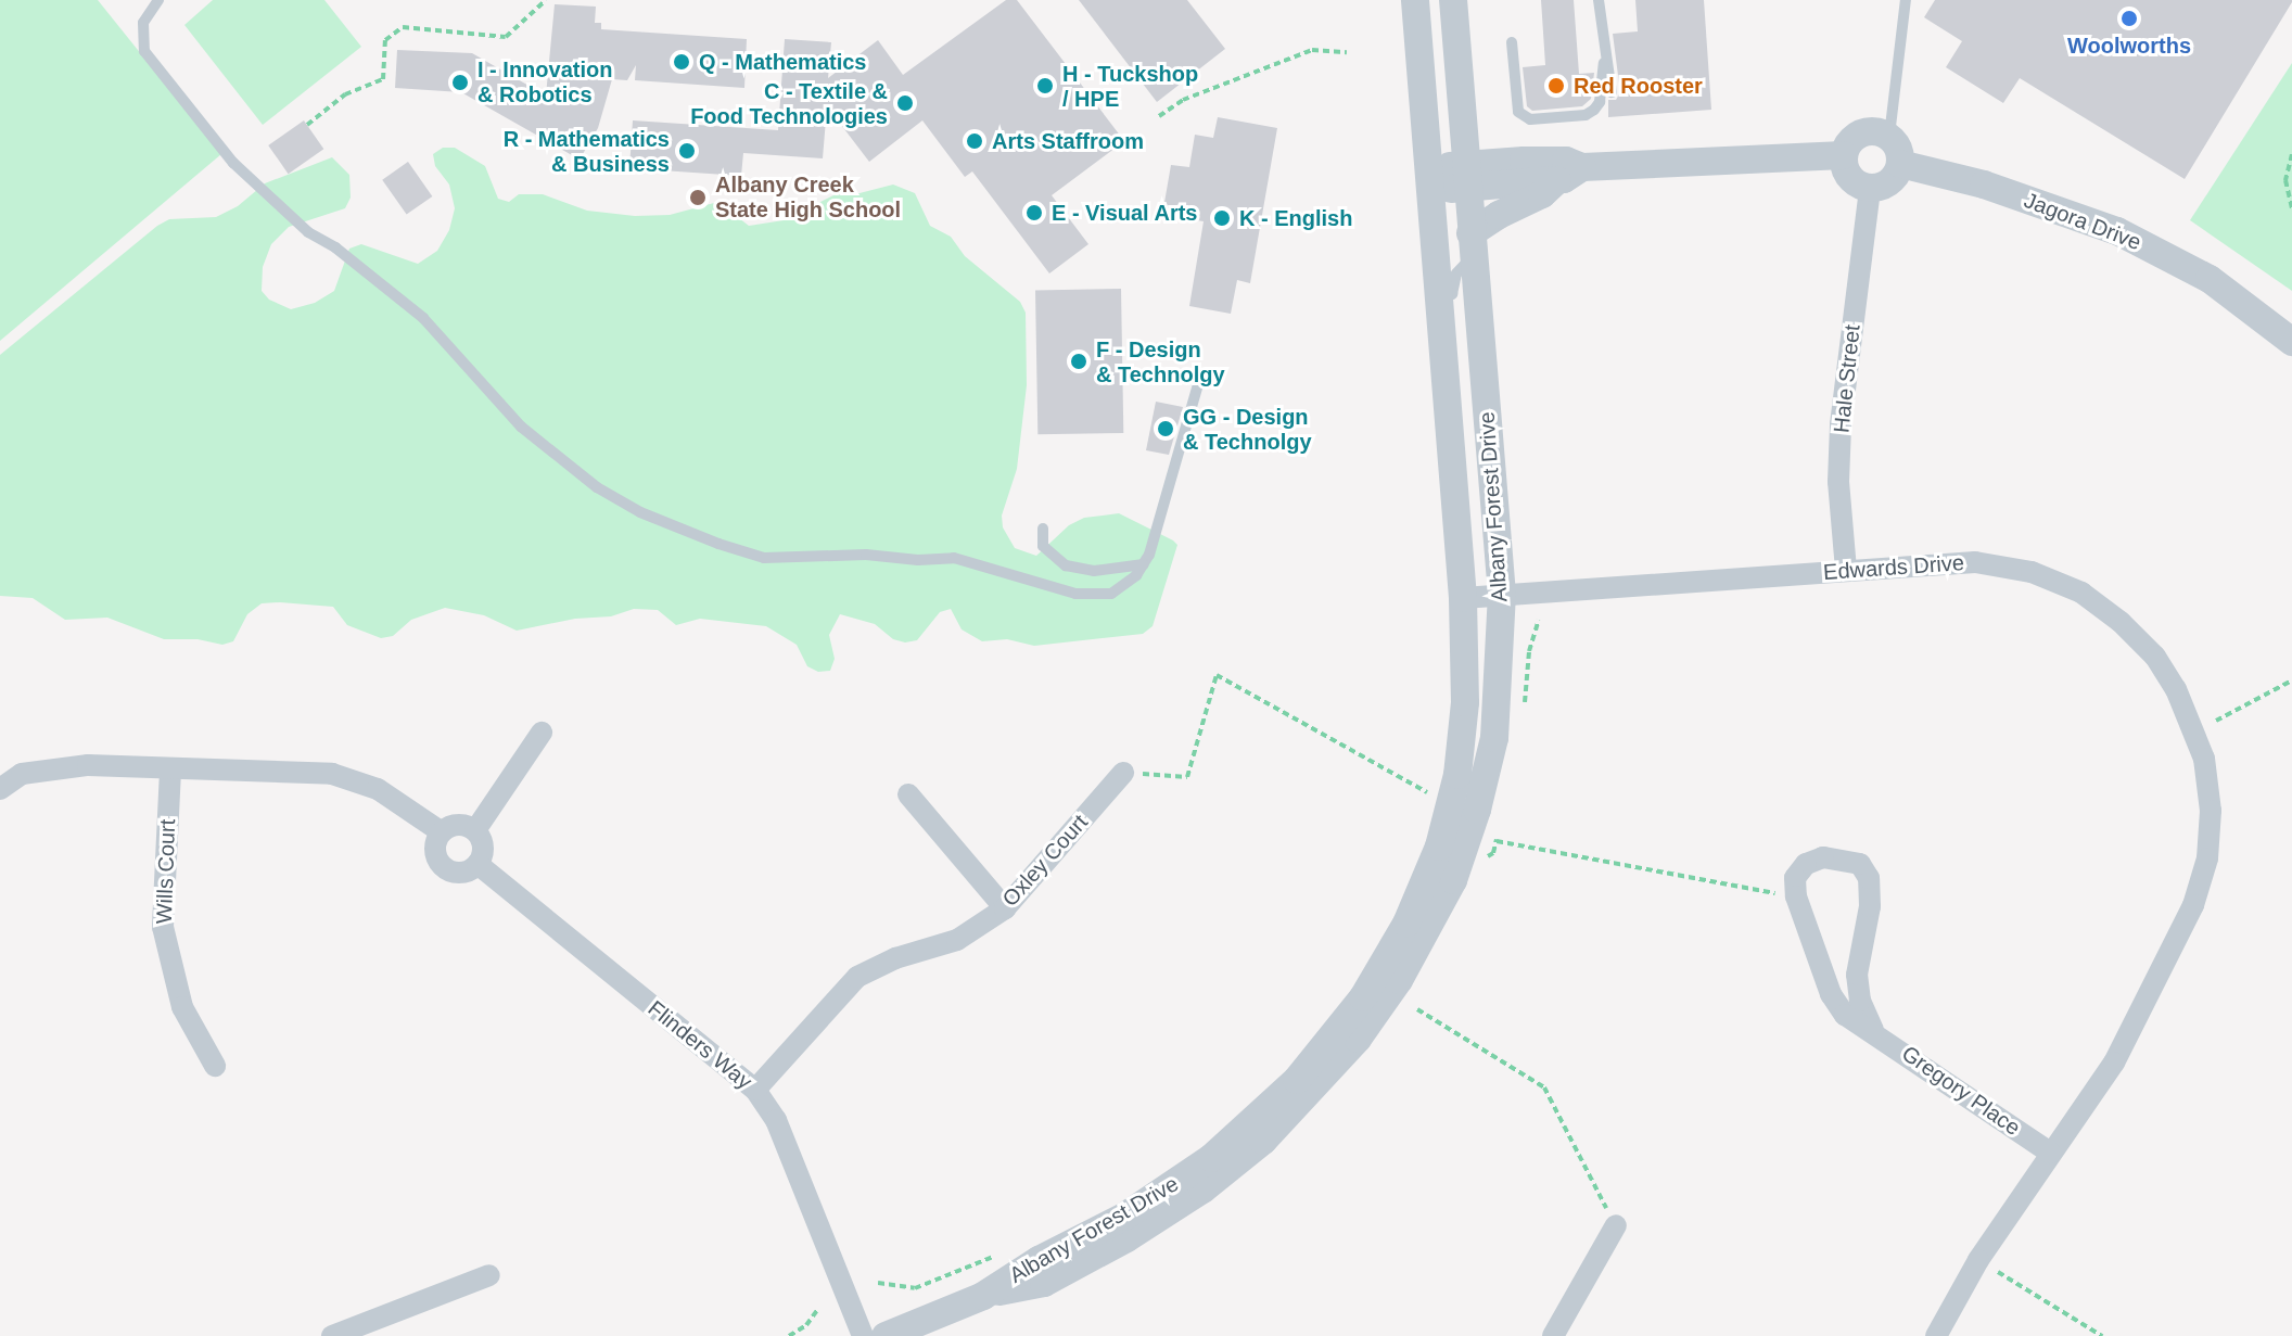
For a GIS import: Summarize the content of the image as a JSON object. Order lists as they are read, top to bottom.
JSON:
{
  "streets": {
    "street": [
      "Jagora Drive",
      "Hale Street",
      "Albany Forest Drive",
      "Edwards Drive",
      "Oxley Court",
      "Wills Court",
      "Flinders Way",
      "Gregory Place"
    ]
  },
  "crossings": [
    ["Jagora Drive", "Hale Street"],
    ["Hale Street", "Edwards Drive"],
    ["Albany Forest Drive", "Edwards Drive"],
    ["Edwards Drive", "Gregory Place"],
    ["Oxley Court", "Flinders Way"]
  ],
  "places": [
    "Woolworths",
    "Q - Mathematics",
    "I - Innovation & Robotics",
    "H - Tuckshop / HPE",
    "Red Rooster",
    "C - Textile & Food Technologies",
    "Arts Staffroom",
    "R - Mathematics & Business",
    "Albany Creek State High School",
    "E - Visual Arts",
    "K - English",
    "F - Design & Technolgy",
    "GG - Design & Technolgy"
  ]
}
